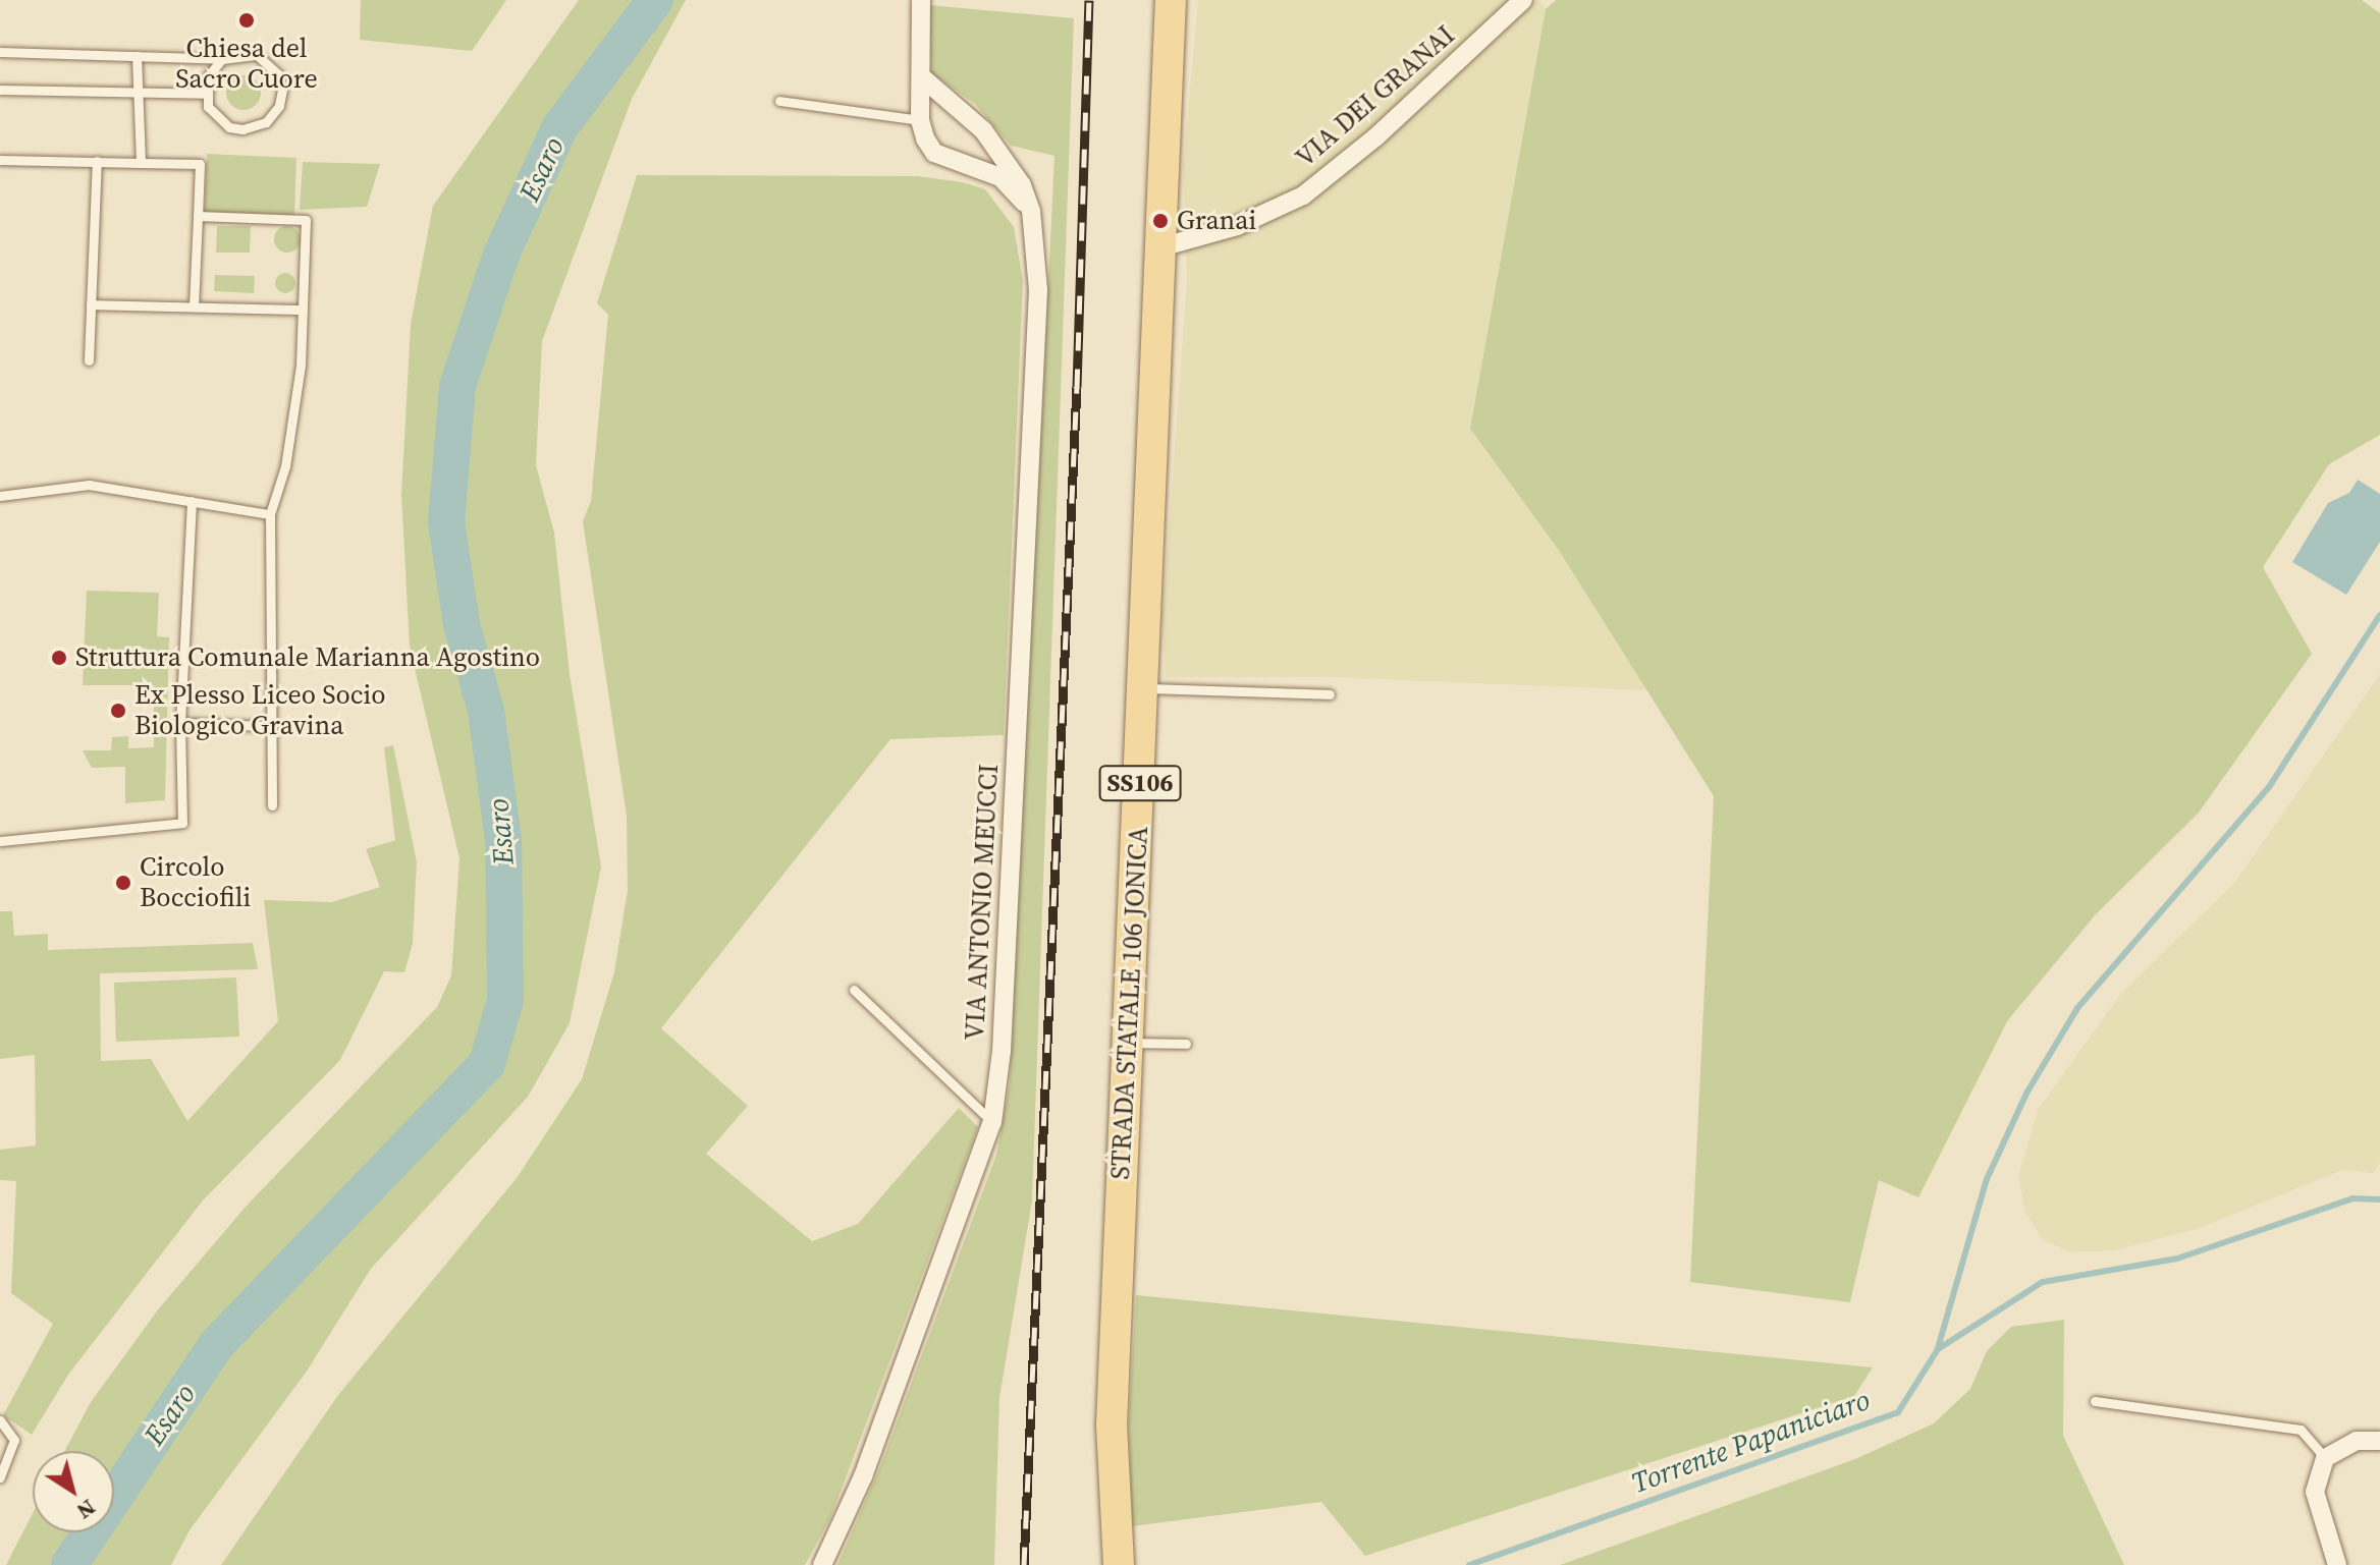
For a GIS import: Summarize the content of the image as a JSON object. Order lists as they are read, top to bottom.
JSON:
{
  "streets": {
    "main road": ["SS106", "STRADA STATALE 106 JONICA"],
    "street": ["VIA DEI GRANAI", "VIA ANTONIO MEUCCI"]
  },
  "crossings": [
    ["VIA DEI GRANAI", "STRADA STATALE 106 JONICA"]
  ],
  "water": ["Esaro", "Torrente Papaniciaro"],
  "places": [
    "Chiesa del Sacro Cuore",
    "Granai",
    "Struttura Comunale Marianna Agostino",
    "Ex Plesso Liceo Socio Biologico Gravina",
    "Circolo Bocciofili"
  ],
  "north": "bottom right"
}
